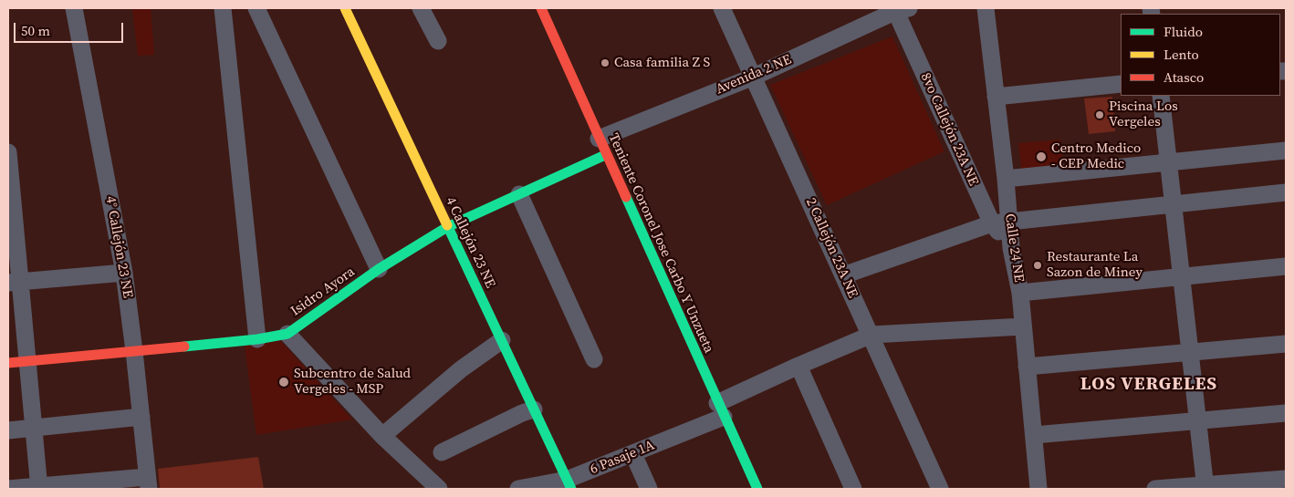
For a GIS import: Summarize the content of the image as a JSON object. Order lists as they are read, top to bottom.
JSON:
{
  "streets": {
    "street": [
      "Avenida 2 NE",
      "8vo Callejón 23A NE",
      "4 Callejón 23 NE",
      "Teniente Coronel Jose Carbo Y Unzueta",
      "4° Callejón 23 NE",
      "2 Callejón 23A NE",
      "Calle 24 NE",
      "Isidro Ayora",
      "6 Pasaje 1A"
    ]
  },
  "crossings": [
    ["Avenida 2 NE", "8vo Callejón 23A NE"],
    ["Avenida 2 NE", "Teniente Coronel Jose Carbo Y Unzueta"],
    ["Avenida 2 NE", "2 Callejón 23A NE"],
    ["8vo Callejón 23A NE", "Calle 24 NE"],
    ["4 Callejón 23 NE", "Isidro Ayora"],
    ["4 Callejón 23 NE", "6 Pasaje 1A"],
    ["Teniente Coronel Jose Carbo Y Unzueta", "Isidro Ayora"],
    ["Teniente Coronel Jose Carbo Y Unzueta", "6 Pasaje 1A"],
    ["4° Callejón 23 NE", "Isidro Ayora"],
    ["2 Callejón 23A NE", "6 Pasaje 1A"]
  ],
  "districts": ["LOS VERGELES"],
  "places": [
    "Casa familia Z S",
    "Piscina Los Vergeles",
    "Centro Medico - CEP Medic",
    "Restaurante La Sazon de Miney",
    "Subcentro de Salud Vergeles - MSP"
  ],
  "legend": ["Fluido", "Lento", "Atasco"],
  "scale_bar": "50 m"
}
